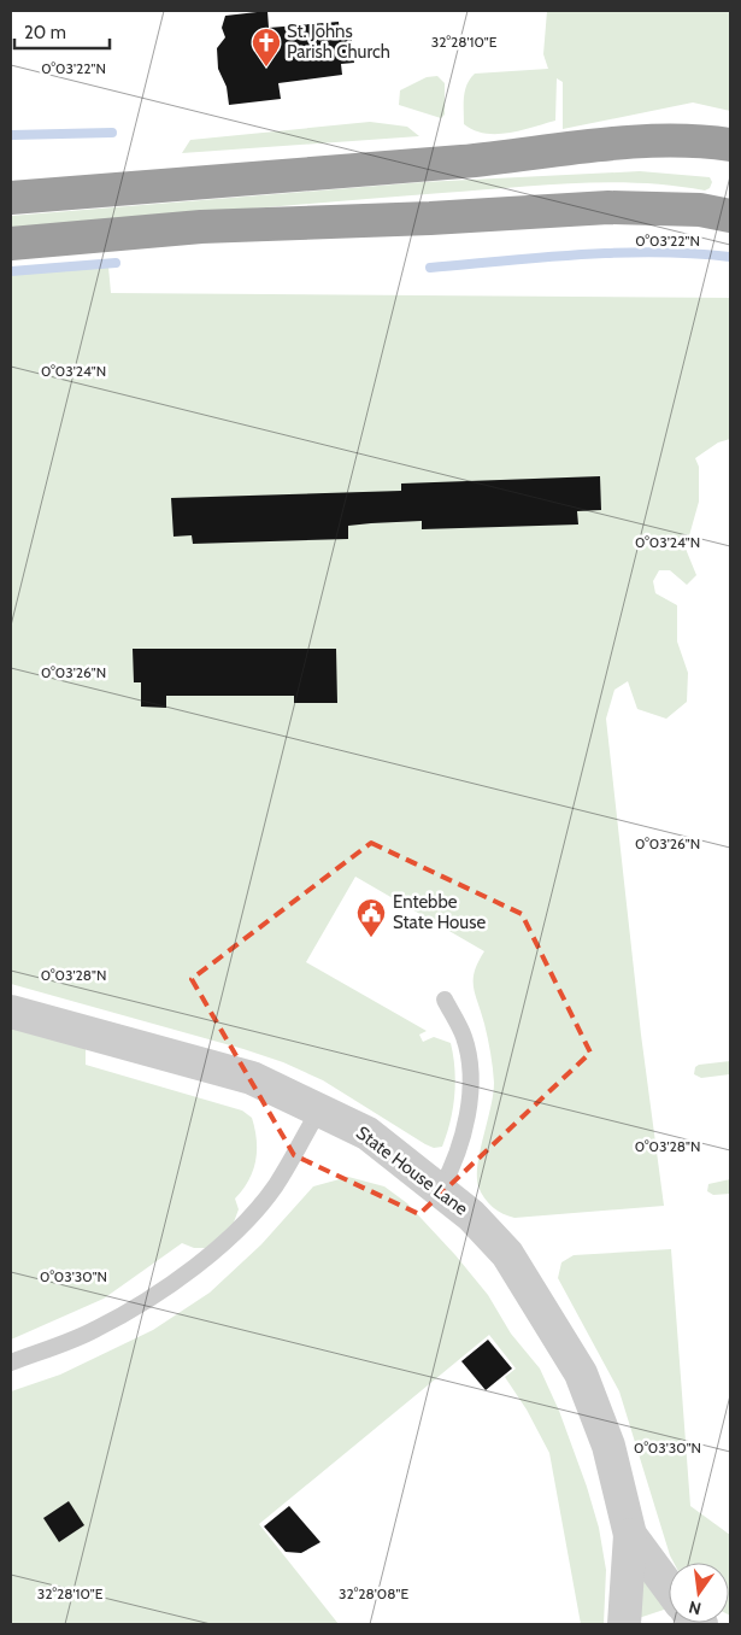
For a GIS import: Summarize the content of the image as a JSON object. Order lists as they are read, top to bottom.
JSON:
{
  "streets": {
    "street": ["State House Lane"]
  },
  "places": {
    "church": ["St. Johns Parish Church"],
    "public building": ["Entebbe State House"]
  },
  "scale_bar": "20 m",
  "north": "bottom",
  "coordinates": [
    "32°28'10\"E",
    "0°03'22\"N",
    "0°03'24\"N",
    "0°03'26\"N",
    "0°03'28\"N",
    "0°03'30\"N",
    "32°28'08\"E"
  ]
}
